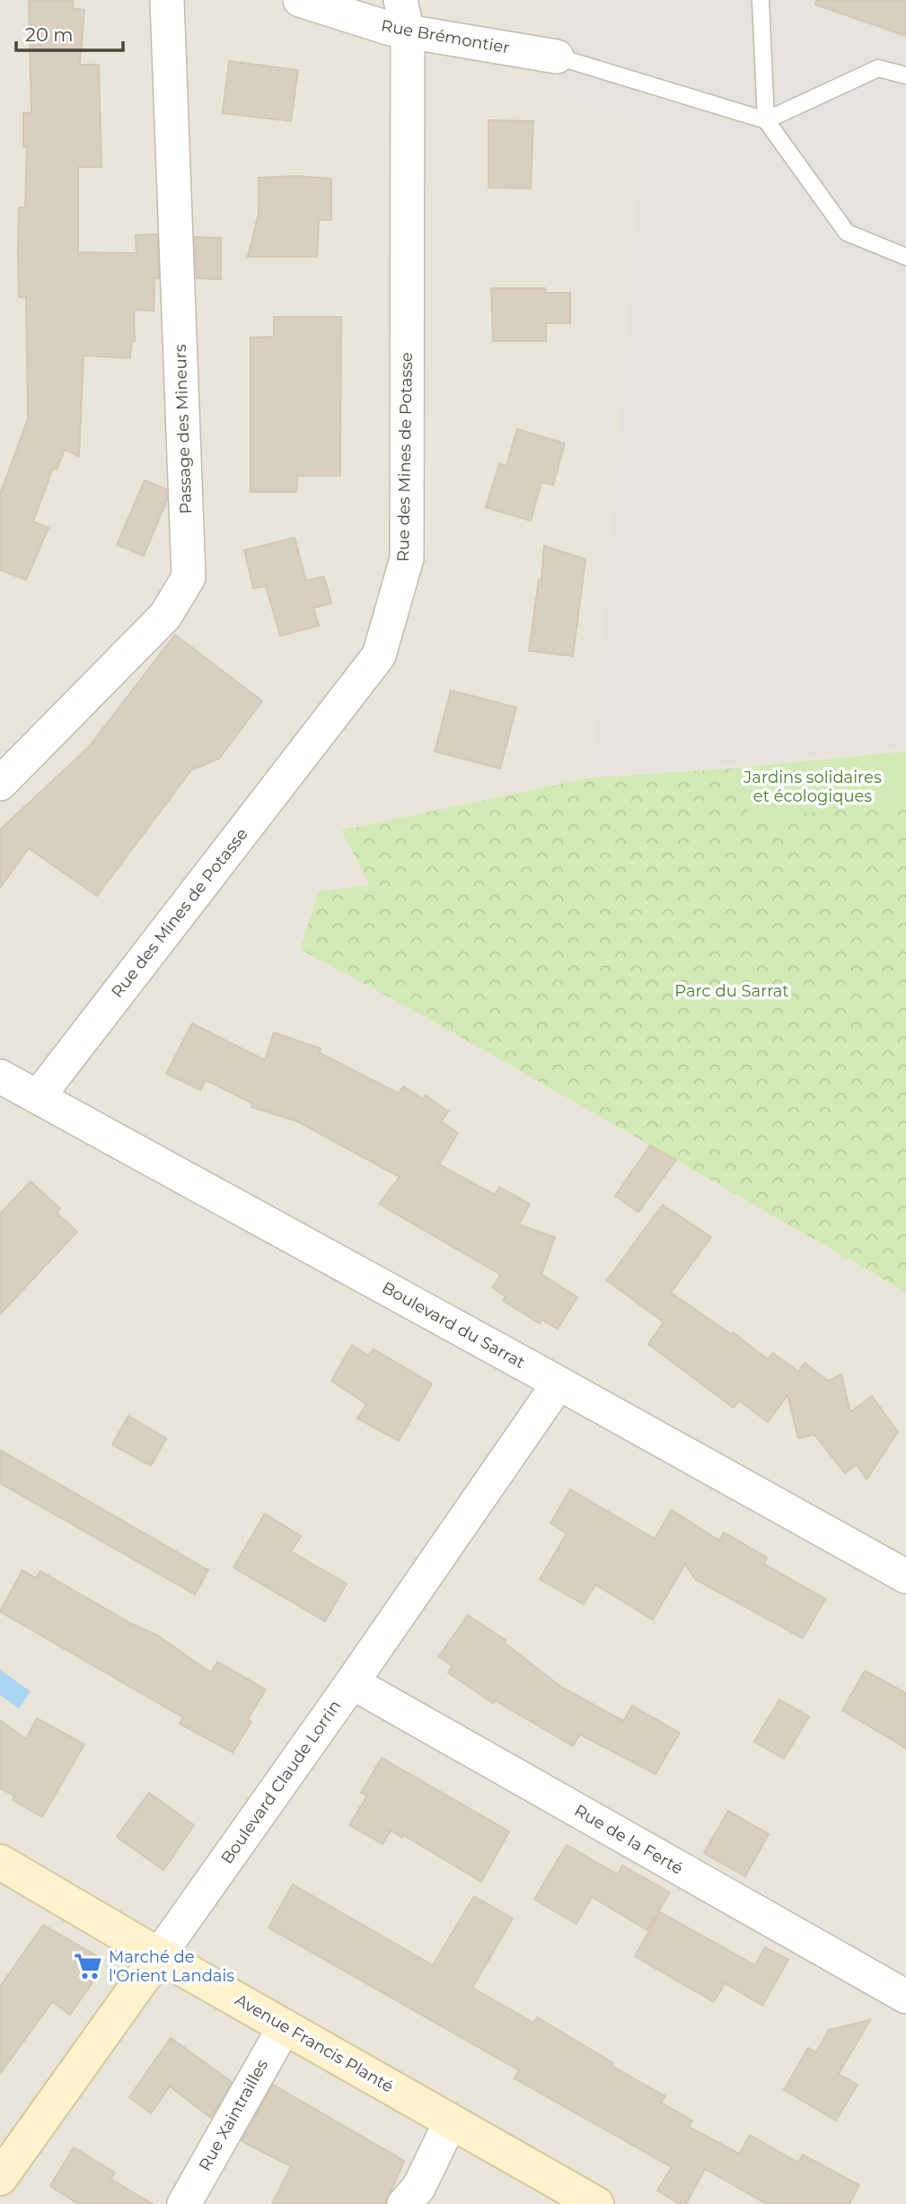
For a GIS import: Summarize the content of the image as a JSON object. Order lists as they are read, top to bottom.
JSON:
{
  "streets": {
    "street": [
      "Rue Brémontier",
      "Passage des Mineurs",
      "Rue des Mines de Potasse",
      "Boulevard du Sarrat",
      "Boulevard Claude Lorrin",
      "Rue de la Ferté",
      "Avenue Francis Planté",
      "Rue Xaintrailles"
    ]
  },
  "crossings": [
    ["Rue Brémontier", "Rue des Mines de Potasse"],
    ["Rue des Mines de Potasse", "Boulevard du Sarrat"],
    ["Boulevard du Sarrat", "Boulevard Claude Lorrin"],
    ["Boulevard Claude Lorrin", "Rue de la Ferté"],
    ["Boulevard Claude Lorrin", "Avenue Francis Planté"],
    ["Avenue Francis Planté", "Rue Xaintrailles"]
  ],
  "parks": ["Jardins solidaires et écologiques", "Parc du Sarrat"],
  "places": {
    "supermarket": ["Marché de l'Orient Landais"]
  },
  "scale_bar": "20 m"
}
